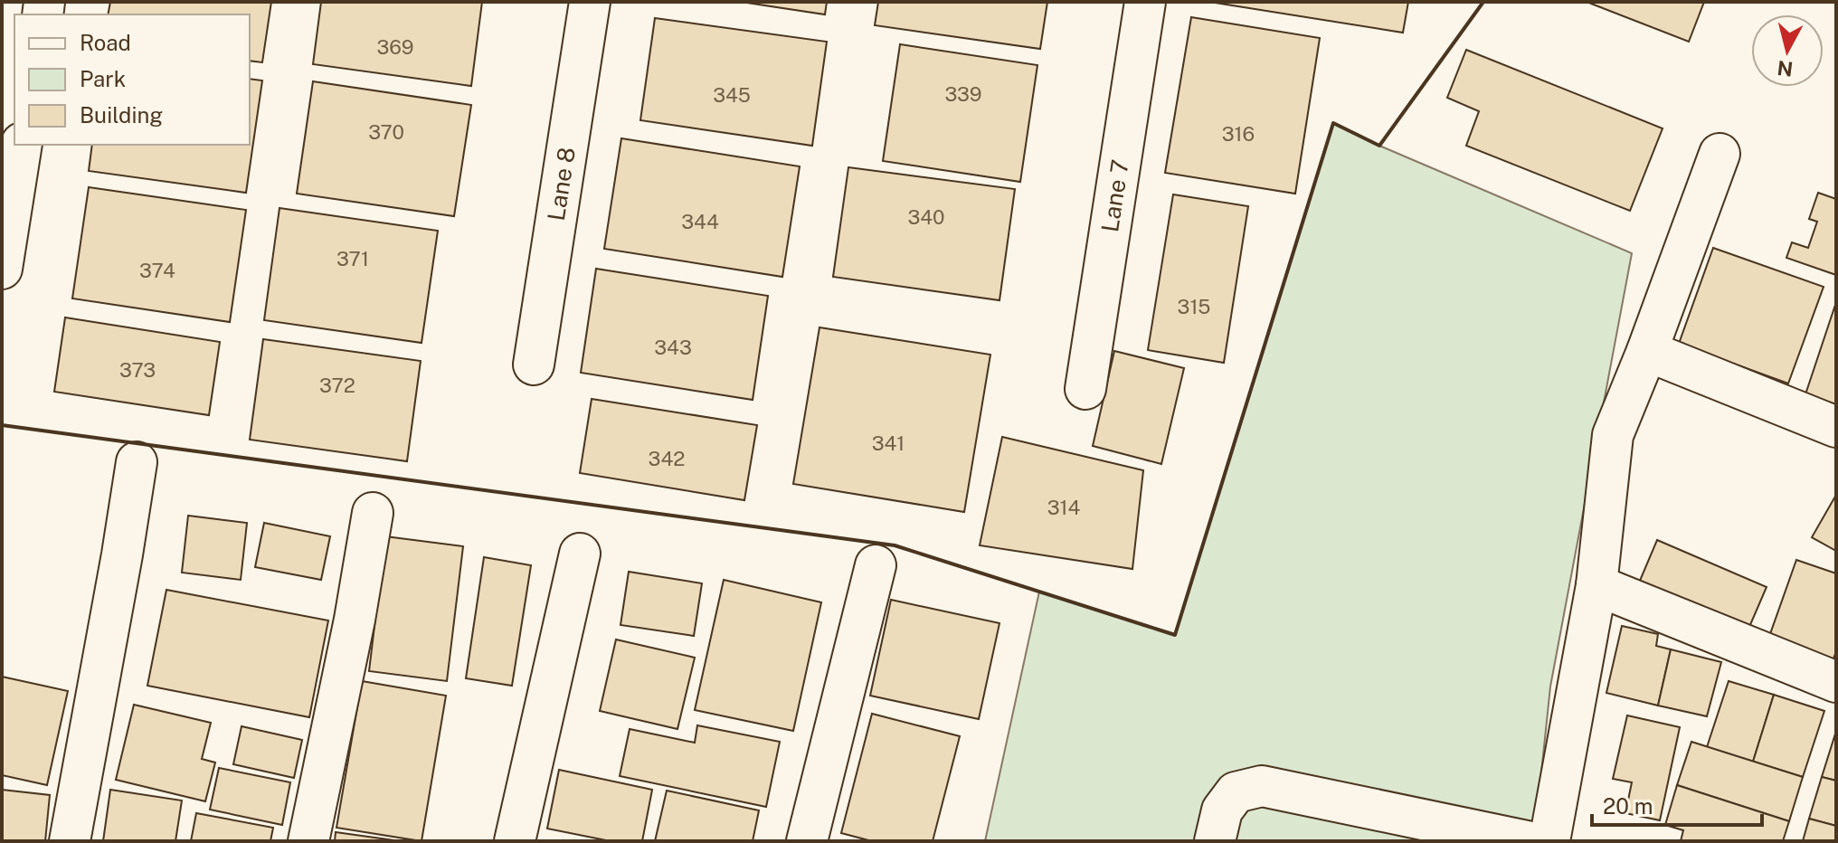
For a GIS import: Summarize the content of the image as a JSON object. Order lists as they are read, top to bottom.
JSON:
{
  "streets": {
    "street": ["Lane 8", "Lane 7"]
  },
  "house_numbers": [
    "369",
    "339",
    "345",
    "370",
    "316",
    "340",
    "344",
    "371",
    "374",
    "315",
    "343",
    "373",
    "372",
    "341",
    "342",
    "314"
  ],
  "legend": ["Road", "Park", "Building"],
  "scale_bar": "20 m",
  "north": "bottom"
}
